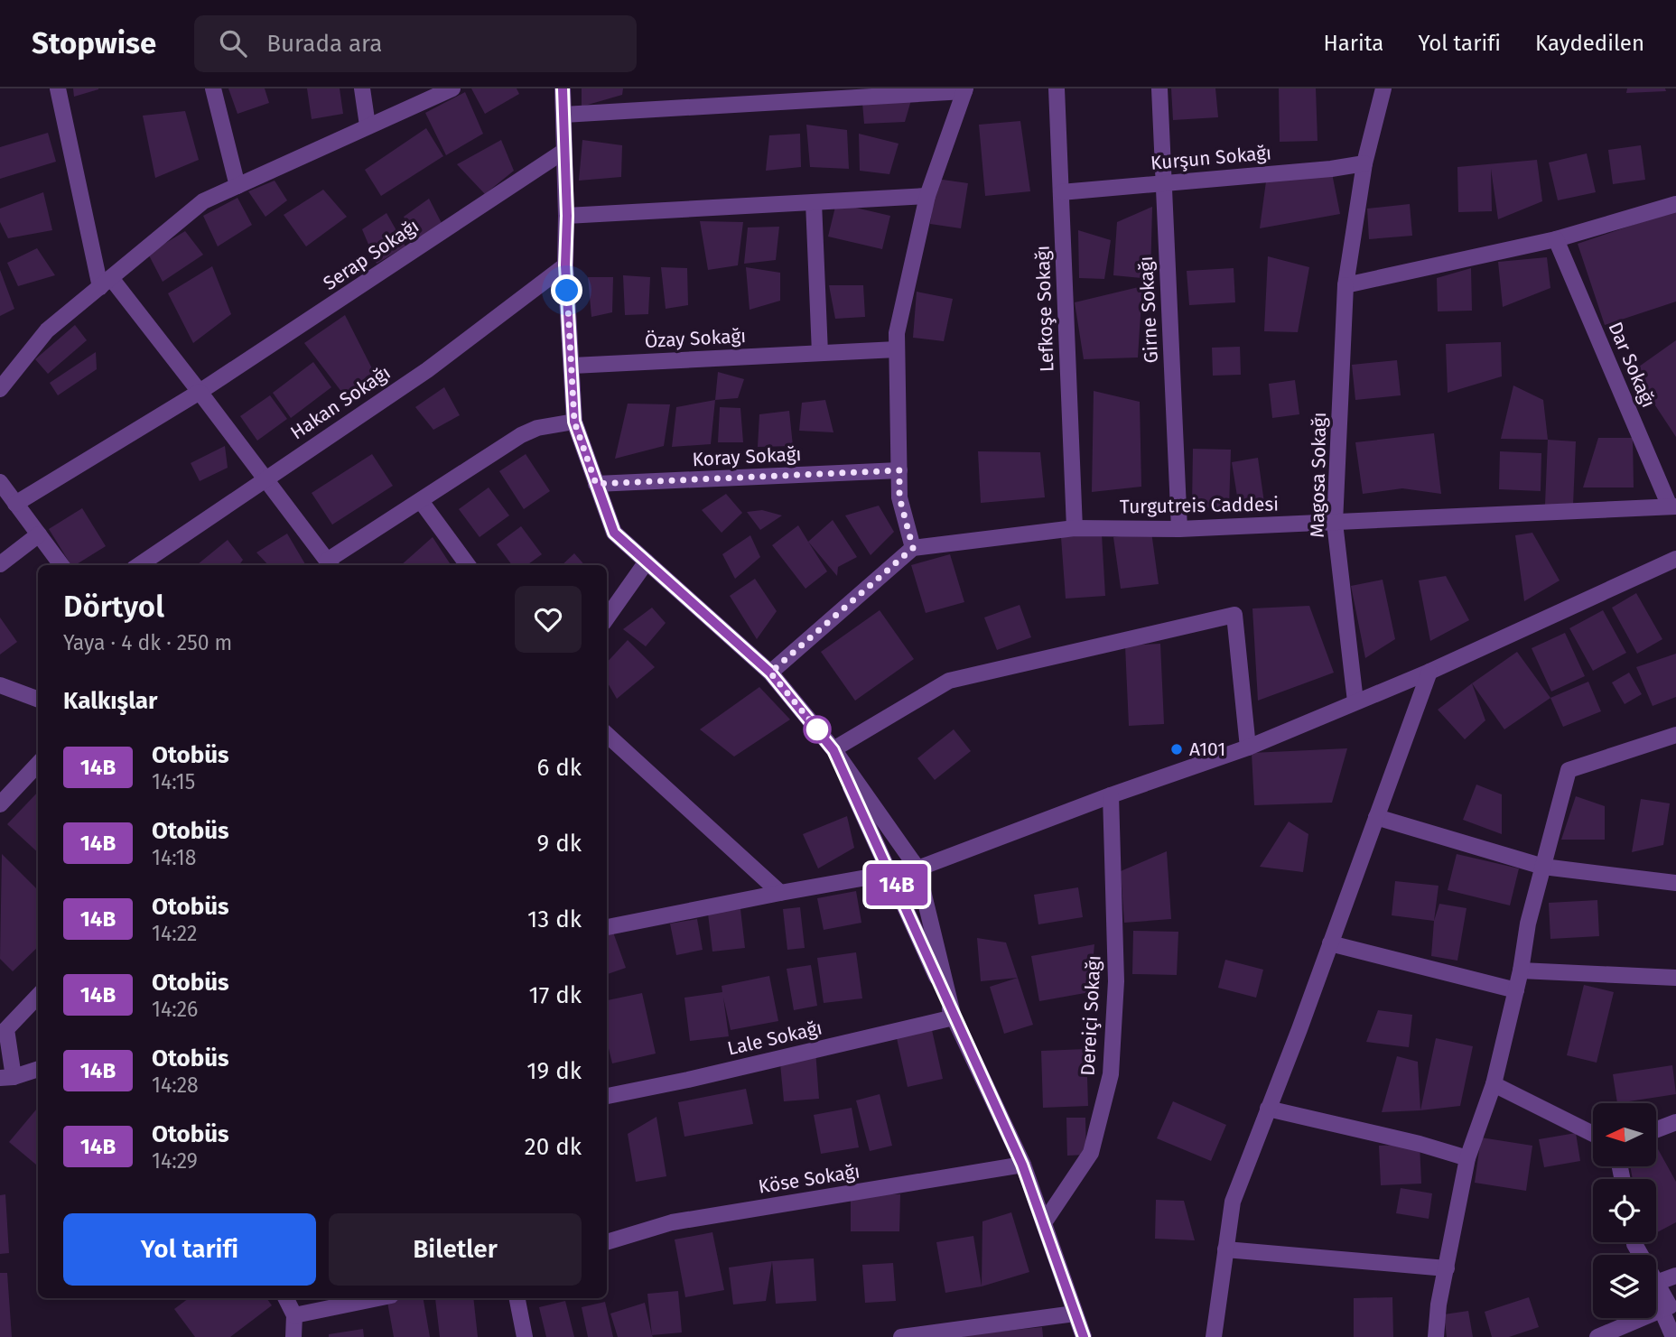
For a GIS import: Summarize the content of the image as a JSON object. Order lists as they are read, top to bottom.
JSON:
{
  "streets": {
    "street": [
      "Kurşun Sokağı",
      "Serap Sokağı",
      "Lefkoşe Sokağı",
      "Girne Sokağı",
      "Özay Sokağı",
      "Dar Sokağı",
      "Hakan Sokağı",
      "Koray Sokağı",
      "Magosa Sokağı",
      "Turgutreis Caddesi",
      "Dereiçi Sokağı",
      "Lale Sokağı",
      "Köse Sokağı"
    ]
  },
  "crossings": [
    ["Kurşun Sokağı", "Lefkoşe Sokağı"],
    ["Kurşun Sokağı", "Girne Sokağı"],
    ["Kurşun Sokağı", "Magosa Sokağı"],
    ["Lefkoşe Sokağı", "Turgutreis Caddesi"],
    ["Girne Sokağı", "Turgutreis Caddesi"],
    ["Dar Sokağı", "Turgutreis Caddesi"],
    ["Magosa Sokağı", "Turgutreis Caddesi"]
  ],
  "places": ["A101"],
  "lines": ["bus line 14B"],
  "north": "left",
  "page": {
    "header": "Stopwise",
    "search": "Burada ara",
    "nav": ["Harita", "Yol tarifi", "Kaydedilen"],
    "on_map": "14B",
    "heading": [
      ["Dörtyol", "Yaya · 4 dk · 250 m"],
      "Kalkışlar"
    ],
    "list": [
      {
        "mark": "14B",
        "name": "Otobüs",
        "note": "14:15",
        "value": "6 dk"
      },
      {
        "mark": "14B",
        "name": "Otobüs",
        "note": "14:18",
        "value": "9 dk"
      },
      {
        "mark": "14B",
        "name": "Otobüs",
        "note": "14:22",
        "value": "13 dk"
      },
      {
        "mark": "14B",
        "name": "Otobüs",
        "note": "14:26",
        "value": "17 dk"
      },
      {
        "mark": "14B",
        "name": "Otobüs",
        "note": "14:28",
        "value": "19 dk"
      },
      {
        "mark": "14B",
        "name": "Otobüs",
        "note": "14:29",
        "value": "20 dk"
      }
    ],
    "buttons": ["Yol tarifi", "Biletler"]
  }
}
